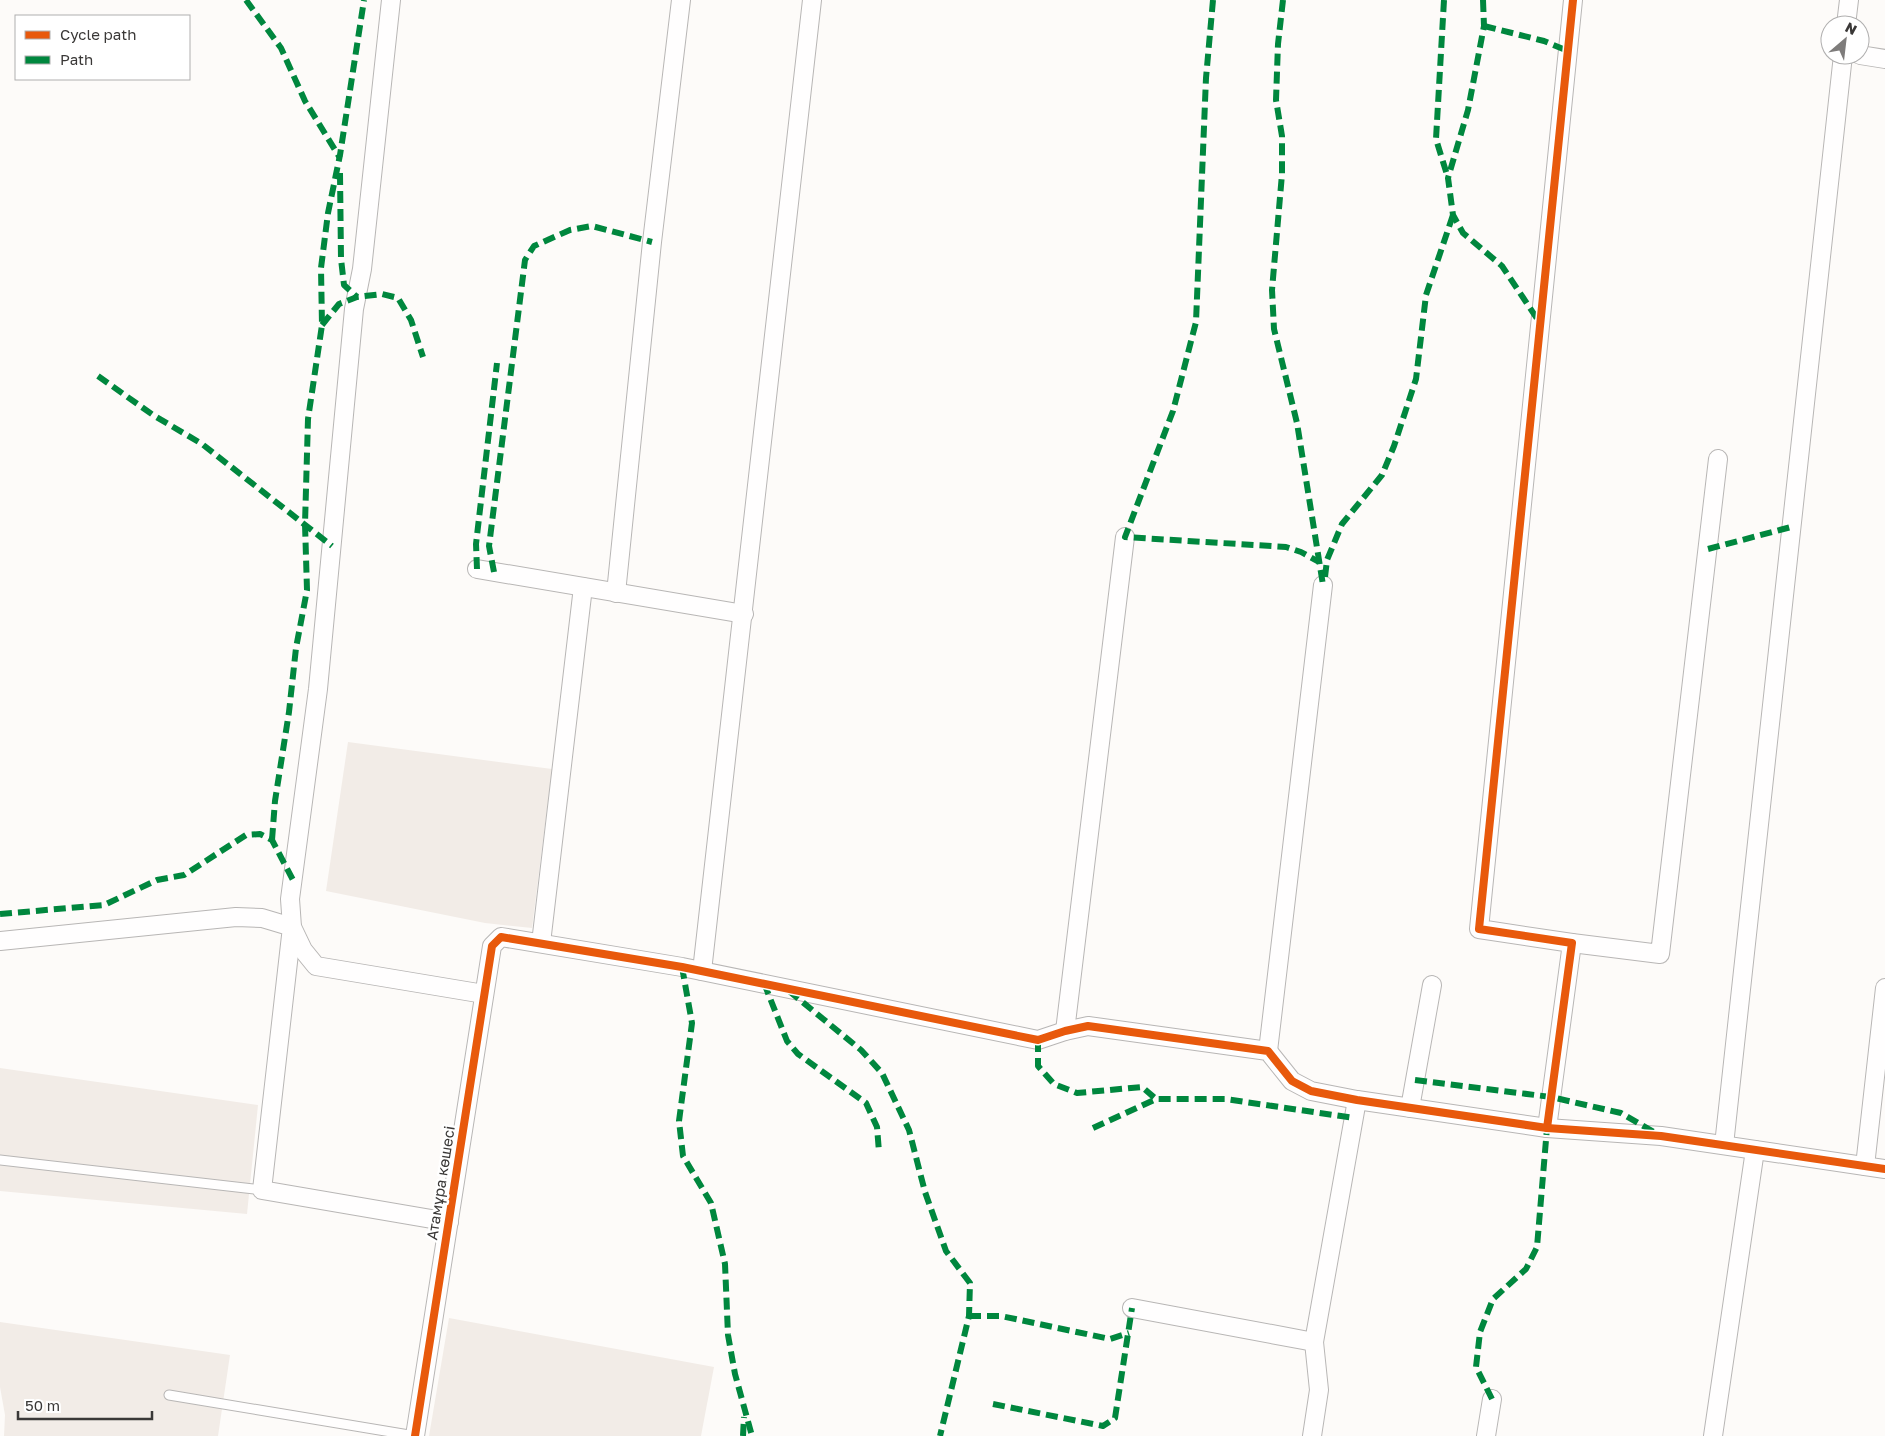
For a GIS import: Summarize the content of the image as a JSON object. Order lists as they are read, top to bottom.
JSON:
{
  "streets": {
    "street": ["Атамұра көшесі"]
  },
  "legend": ["Cycle path", "Path"],
  "scale_bar": "50 m",
  "north": "top right"
}
